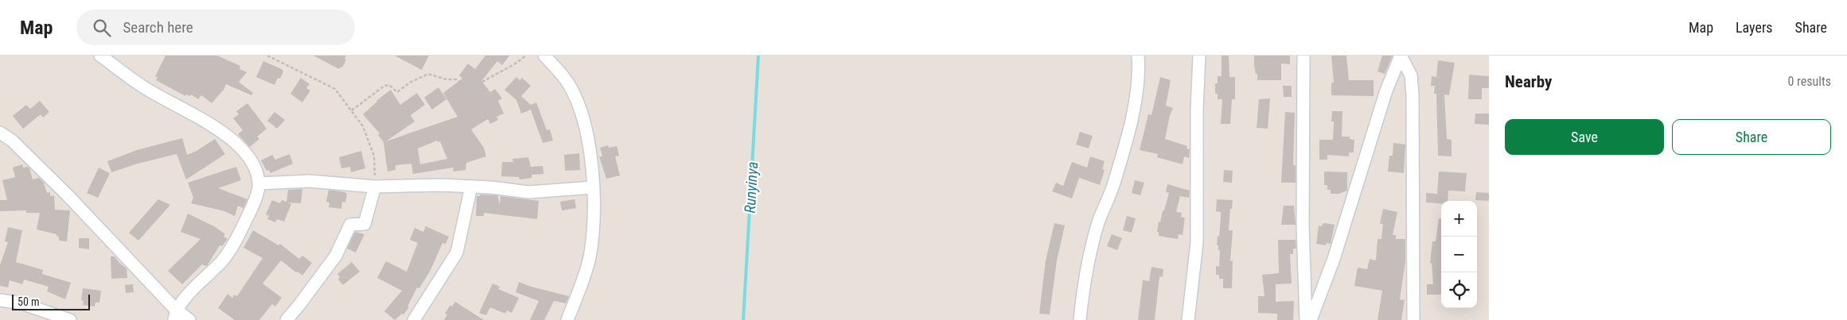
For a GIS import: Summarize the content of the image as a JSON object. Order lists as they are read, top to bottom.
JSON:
{
  "water": ["Runyinya"],
  "scale_bar": "50 m",
  "page": {
    "header": "Map",
    "search": "Search here",
    "nav": ["Map", "Layers", "Share"],
    "heading": ["Nearby", "0 results"],
    "buttons": ["Save", "Share"],
    "map_buttons": ["+", "−"],
    "scale": "50 m"
  }
}
